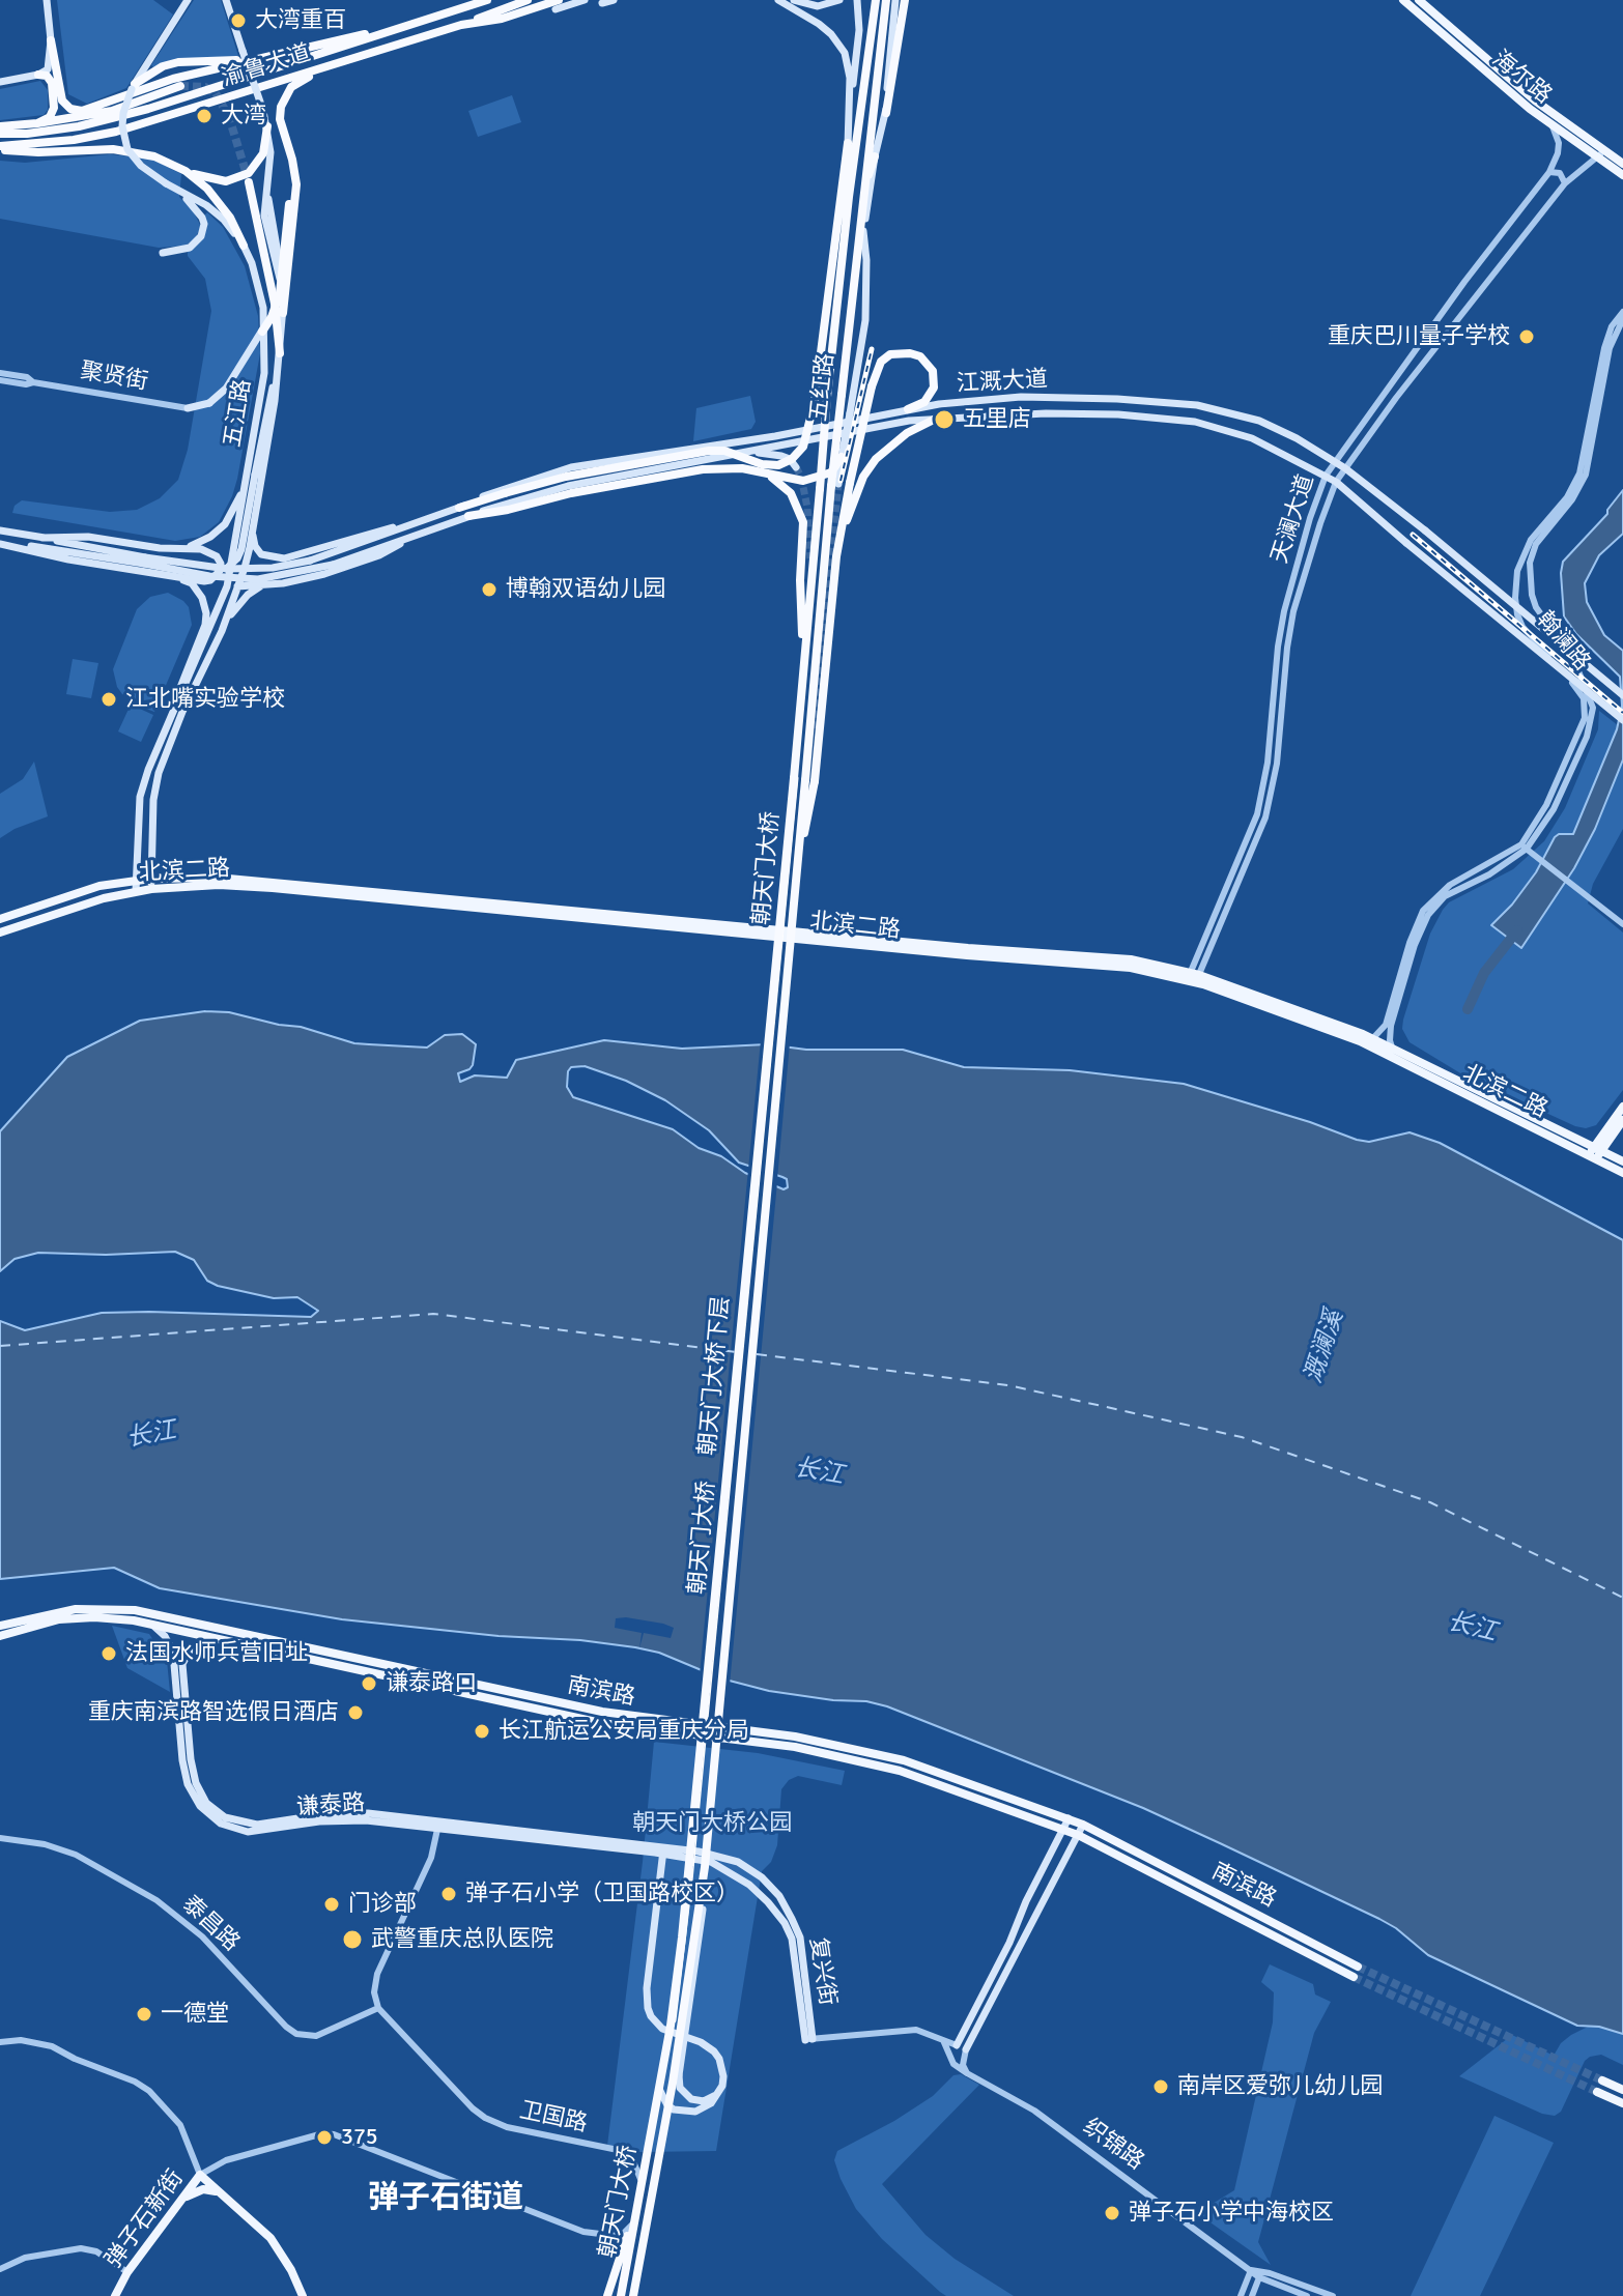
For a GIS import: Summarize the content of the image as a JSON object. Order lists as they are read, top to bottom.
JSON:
{
  "streets": {
    "highway": ["渝鲁大道", "五红路", "朝天门大桥"],
    "main road": [
      "海尔路",
      "江溉大道",
      "五江路",
      "北滨二路",
      "朝天门大桥下层",
      "南滨路",
      "谦泰路",
      "复兴街",
      "弹子石新街"
    ],
    "street": [
      "聚贤街",
      "天澜大道",
      "翰澜路",
      "泰昌路",
      "卫国路",
      "织锦路"
    ]
  },
  "crossings": [
    ["海尔路", "天澜大道"],
    ["江溉大道", "天澜大道"],
    ["五红路", "朝天门大桥"],
    ["五红路", "朝天门大桥下层"],
    ["五江路", "北滨二路"],
    ["天澜大道", "北滨二路"],
    ["翰澜路", "北滨二路"],
    ["朝天门大桥", "朝天门大桥下层"],
    ["南滨路", "谦泰路"],
    ["谦泰路", "复兴街"],
    ["泰昌路", "卫国路"],
    ["卫国路", "弹子石新街"]
  ],
  "districts": ["弹子石街道"],
  "water": ["溉澜溪", "长江"],
  "parks": ["朝天门大桥公园"],
  "places": [
    "大湾重百",
    "大湾",
    "重庆巴川量子学校",
    "五里店",
    "博翰双语幼儿园",
    "江北嘴实验学校",
    "法国水师兵营旧址",
    "谦泰路口",
    "重庆南滨路智选假日酒店",
    "长江航运公安局重庆分局",
    "弹子石小学（卫国路校区）",
    "门诊部",
    "武警重庆总队医院",
    "一德堂",
    "南岸区爱弥儿幼儿园",
    "375",
    "弹子石小学中海校区"
  ]
}
